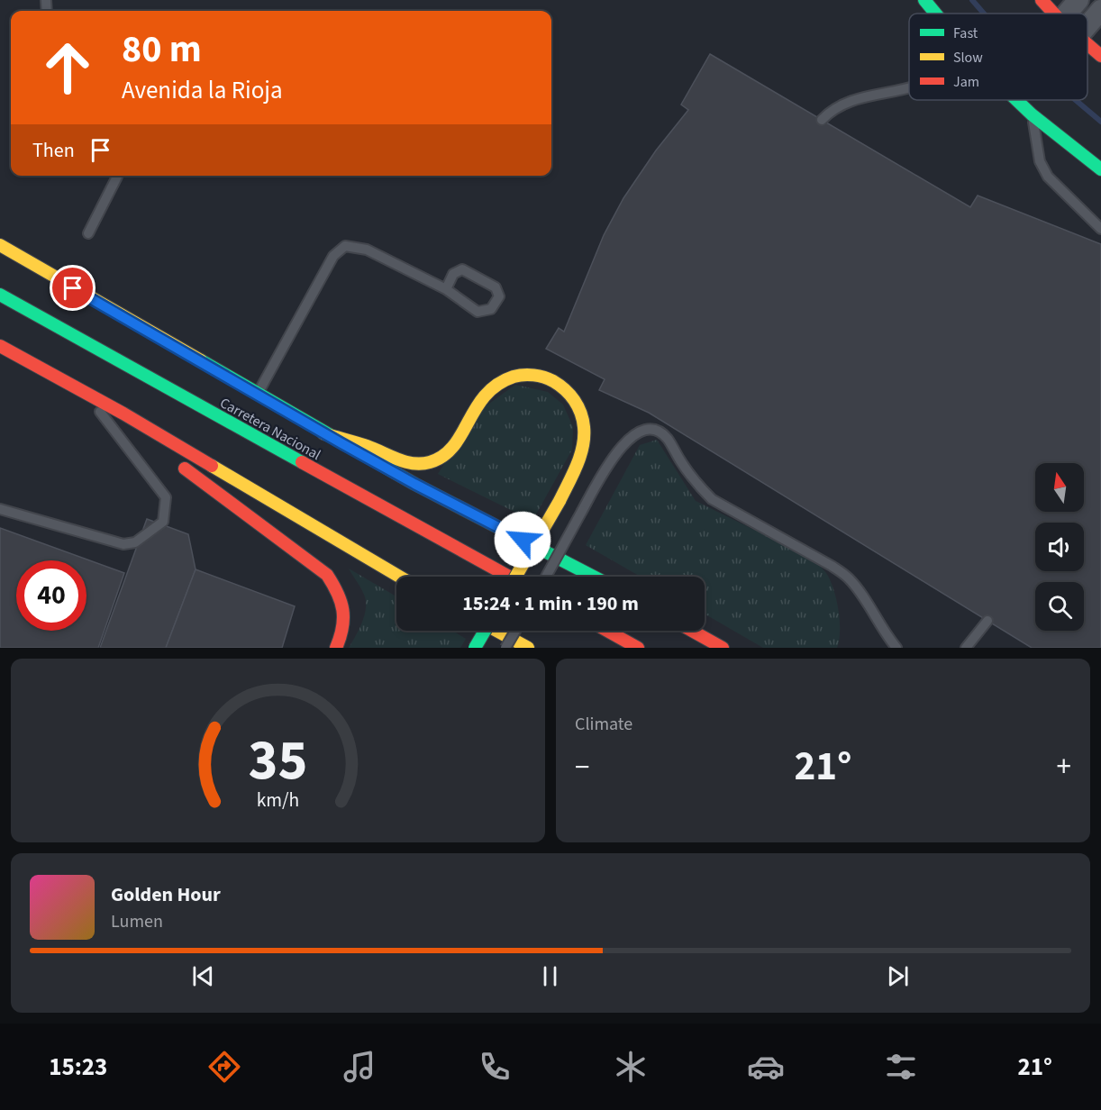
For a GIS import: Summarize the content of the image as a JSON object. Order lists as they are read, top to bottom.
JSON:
{
  "streets": {
    "main road": ["Carretera Nacional"]
  },
  "legend": ["Fast", "Slow", "Jam"],
  "north": "top",
  "page": {
    "turn": ["80 m", "Avenida la Rioja"],
    "then": "Then",
    "limit": "40",
    "trip": "15:24 · 1 min · 190 m",
    "tile": "Climate",
    "heat": ["−", "21°", "+"],
    "song": ["Golden Hour", "Lumen"],
    "tabs": ["15:23", "21°"],
    "gauge": ["35", "km/h"]
  }
}
